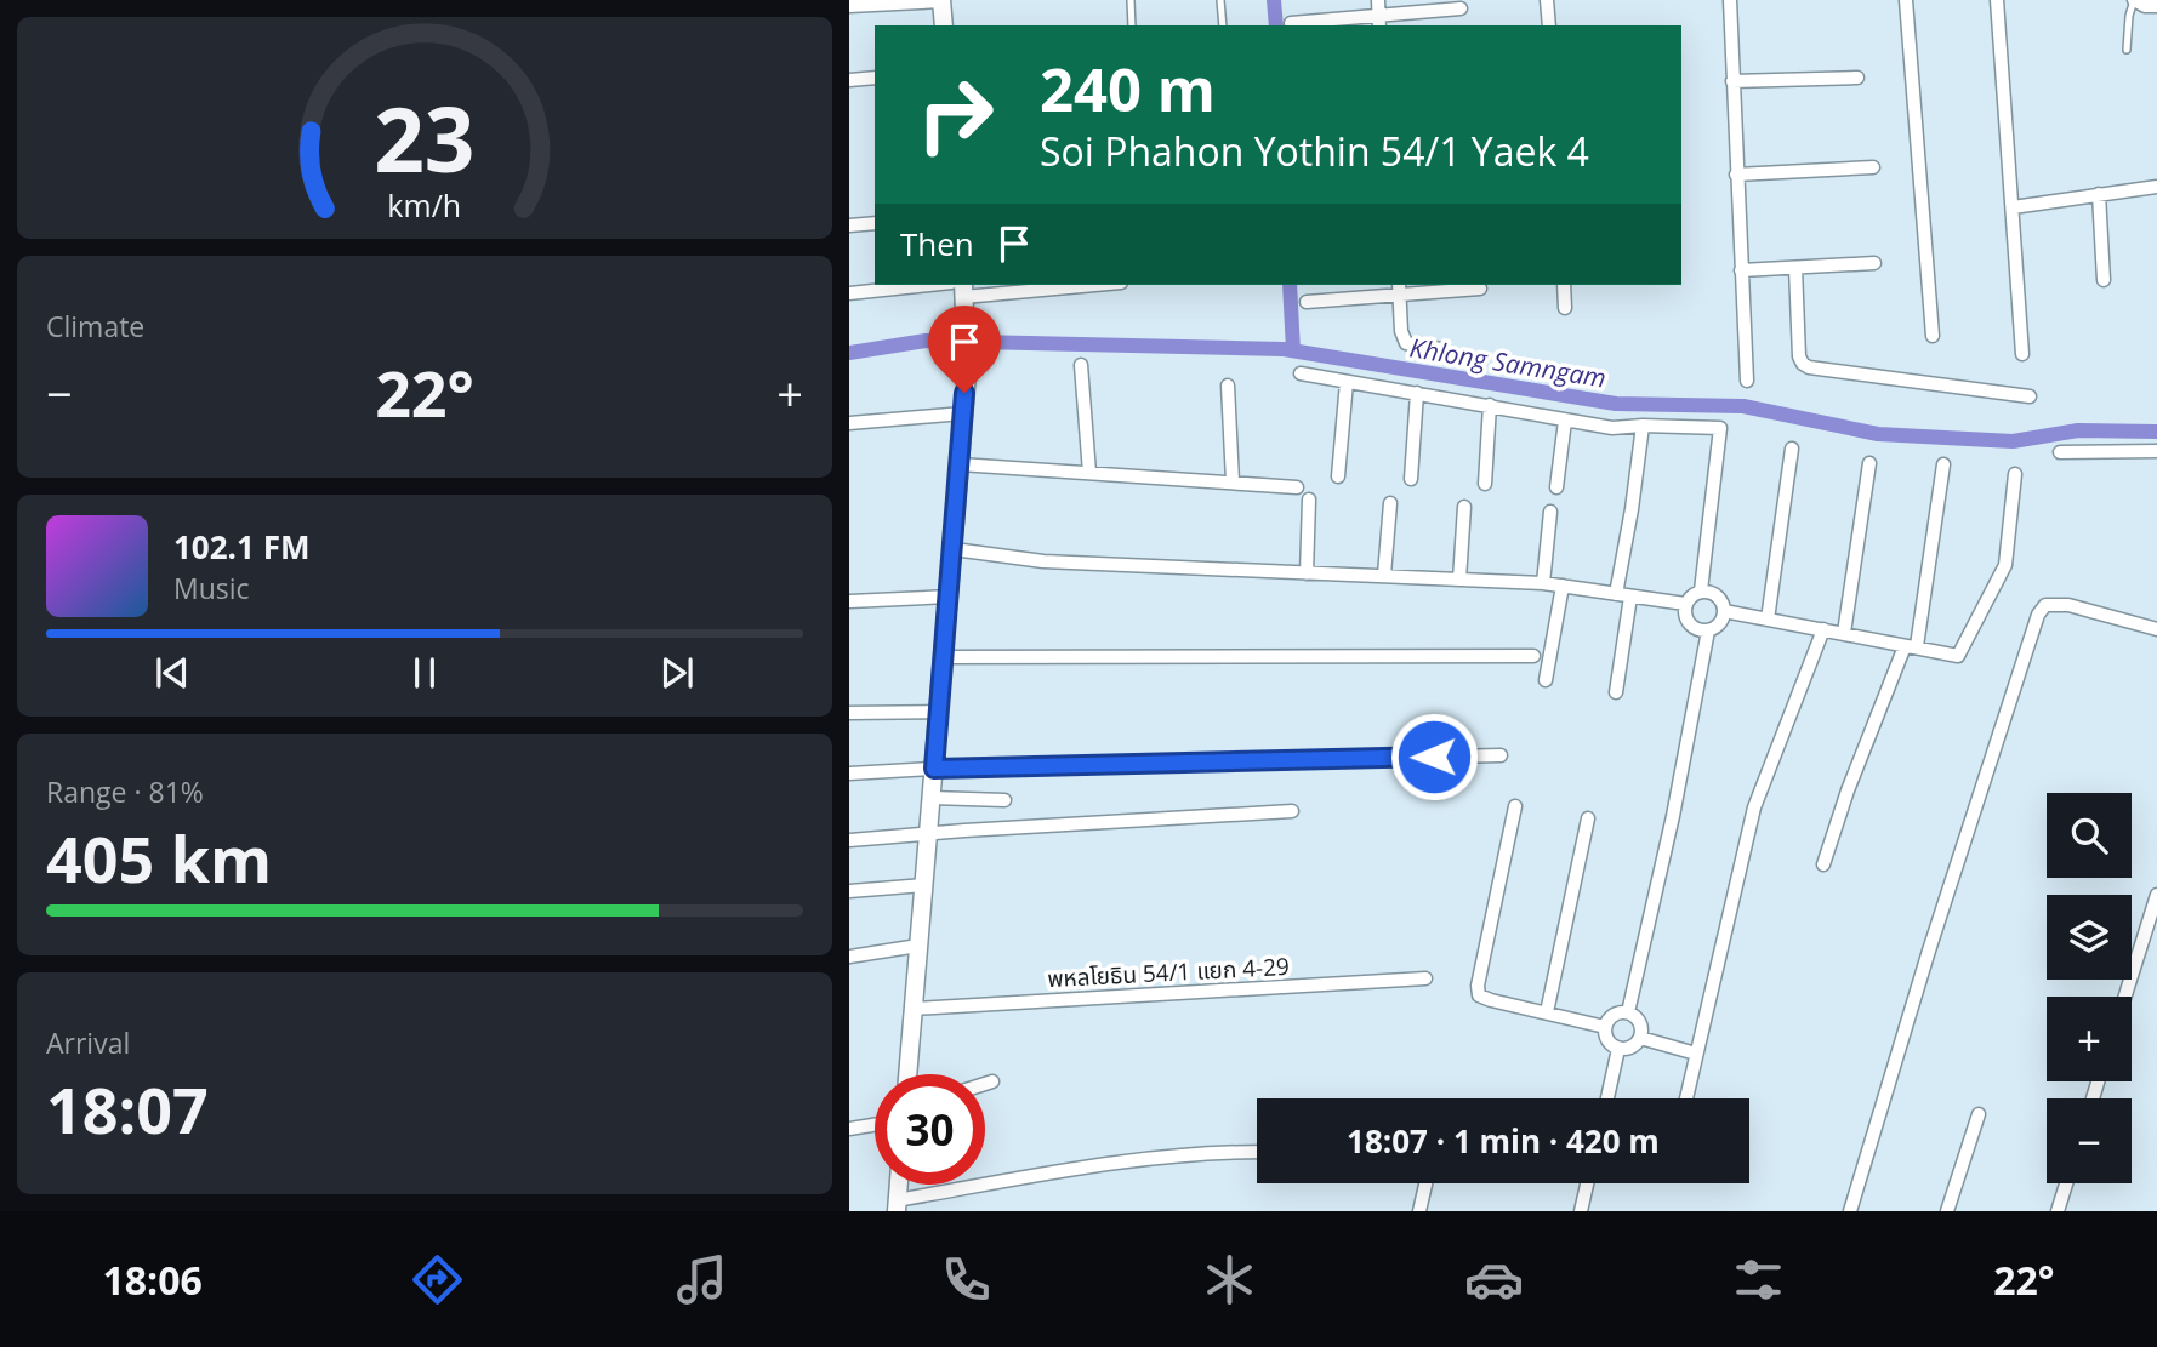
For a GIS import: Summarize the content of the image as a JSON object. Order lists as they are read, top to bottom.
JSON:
{
  "streets": {
    "street": ["พหลโยธิน 54/1 แยก 4-29"]
  },
  "water": ["Khlong Samngam"],
  "page": {
    "turn": ["240 m", "Soi Phahon Yothin 54/1 Yaek 4"],
    "then": "Then",
    "tile": [
      "Climate",
      ["Range · 81%", "405 km"],
      ["Arrival", "18:07"]
    ],
    "heat": ["−", "22°", "+"],
    "song": ["102.1 FM", "Music"],
    "map_buttons": ["+", "−"],
    "limit": "30",
    "trip": "18:07 · 1 min · 420 m",
    "tabs": ["18:06", "22°"],
    "gauge": ["23", "km/h"]
  }
}
